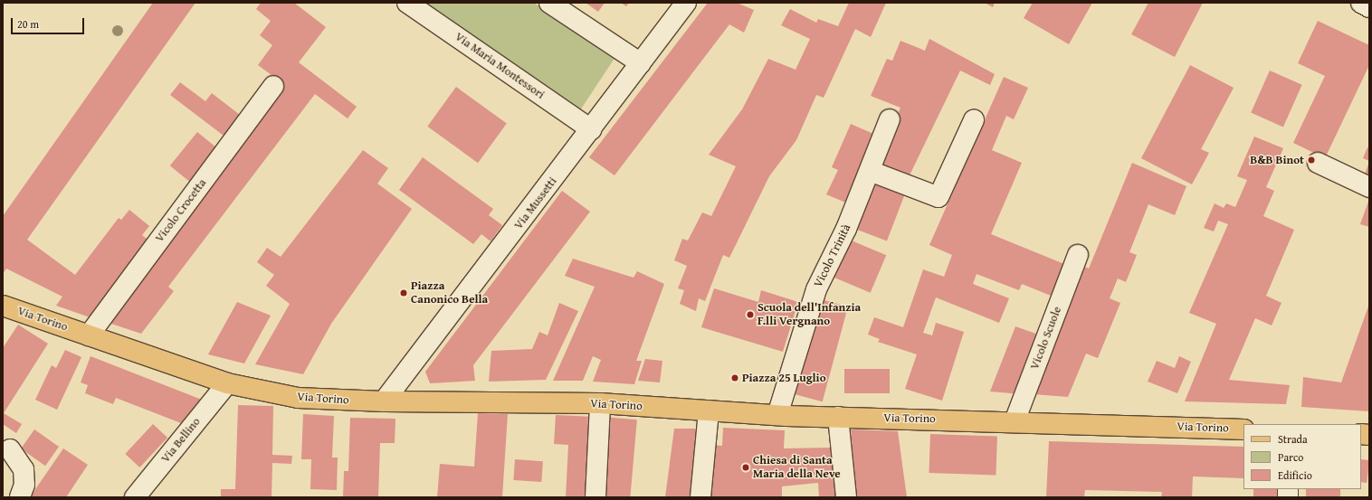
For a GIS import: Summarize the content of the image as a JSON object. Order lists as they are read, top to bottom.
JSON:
{
  "streets": {
    "main road": ["Via Torino"],
    "street": [
      "Via Maria Montessori",
      "Via Mussetti",
      "Vicolo Crocetta",
      "Vicolo Trinità",
      "Vicolo Scuole",
      "Via Bellino"
    ]
  },
  "crossings": [
    ["Via Maria Montessori", "Via Mussetti"],
    ["Via Mussetti", "Via Torino"],
    ["Vicolo Crocetta", "Via Torino"],
    ["Vicolo Trinità", "Via Torino"],
    ["Via Torino", "Vicolo Scuole"],
    ["Via Torino", "Via Bellino"]
  ],
  "places": [
    "B&B Binot",
    "Piazza Canonico Bella",
    "Scuola dell'Infanzia F.lli Vergnano",
    "Piazza 25 Luglio",
    "Chiesa di Santa Maria della Neve"
  ],
  "legend": ["Strada", "Parco", "Edificio"],
  "scale_bar": "20 m"
}
